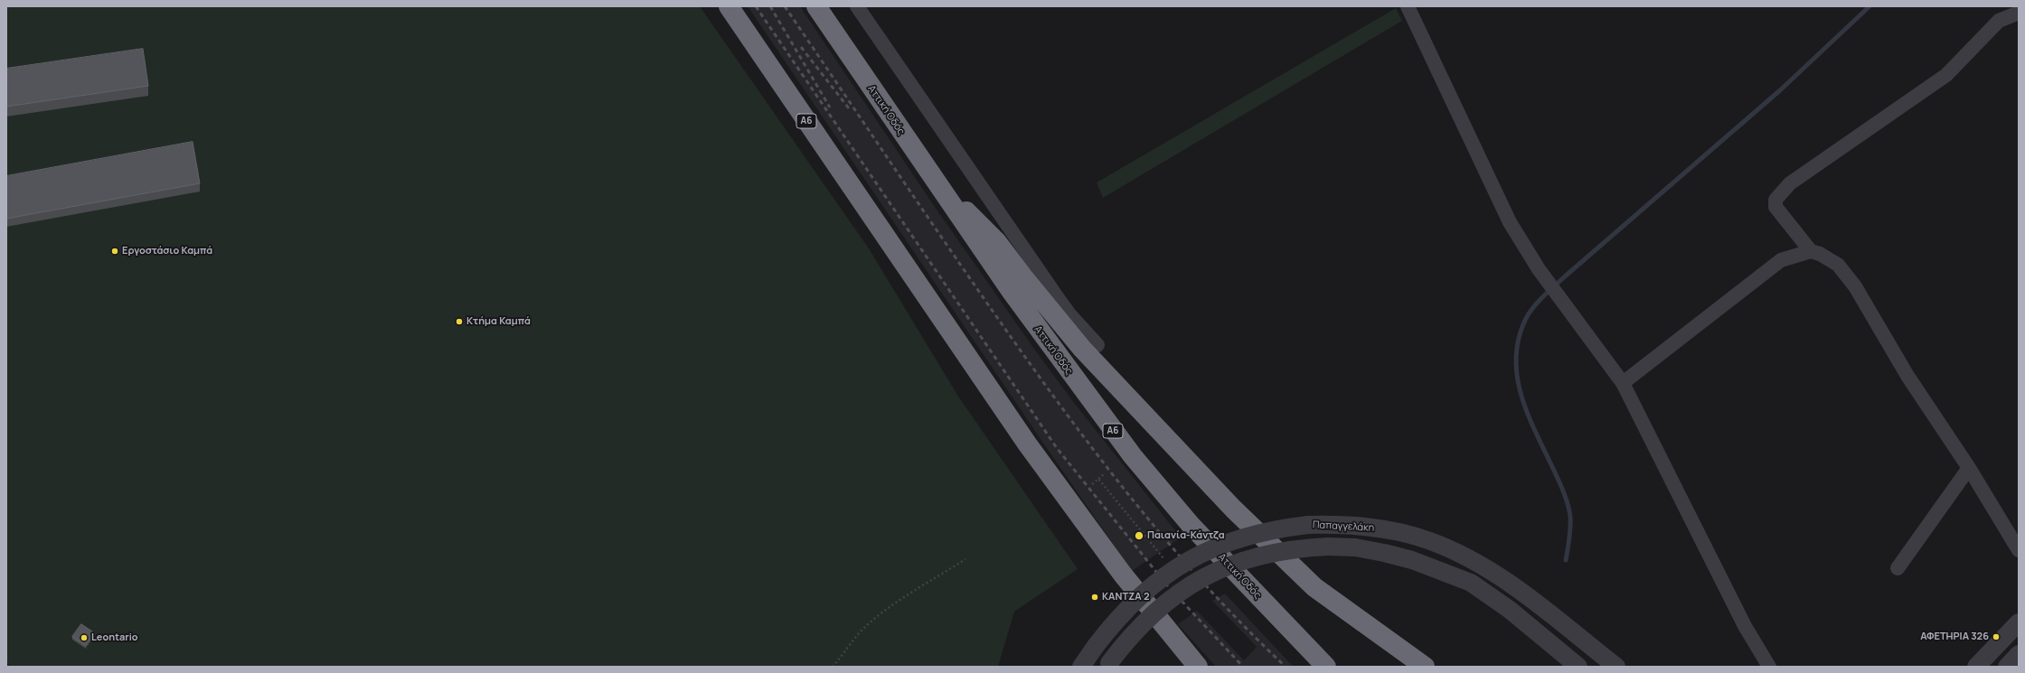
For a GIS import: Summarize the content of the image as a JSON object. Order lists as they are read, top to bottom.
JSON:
{
  "streets": {
    "highway": ["Αττική Οδός", "Α6"],
    "street": ["Παπαγγελάκη"]
  },
  "places": [
    "Εργοστάσιο Καμπά",
    "Kτήμα Καμπά",
    "Παιανία-Κάντζα",
    "ΚΑΝΤΖΑ 2",
    "ΑΦΕΤΗΡΙΑ 326",
    "Leontario"
  ]
}
